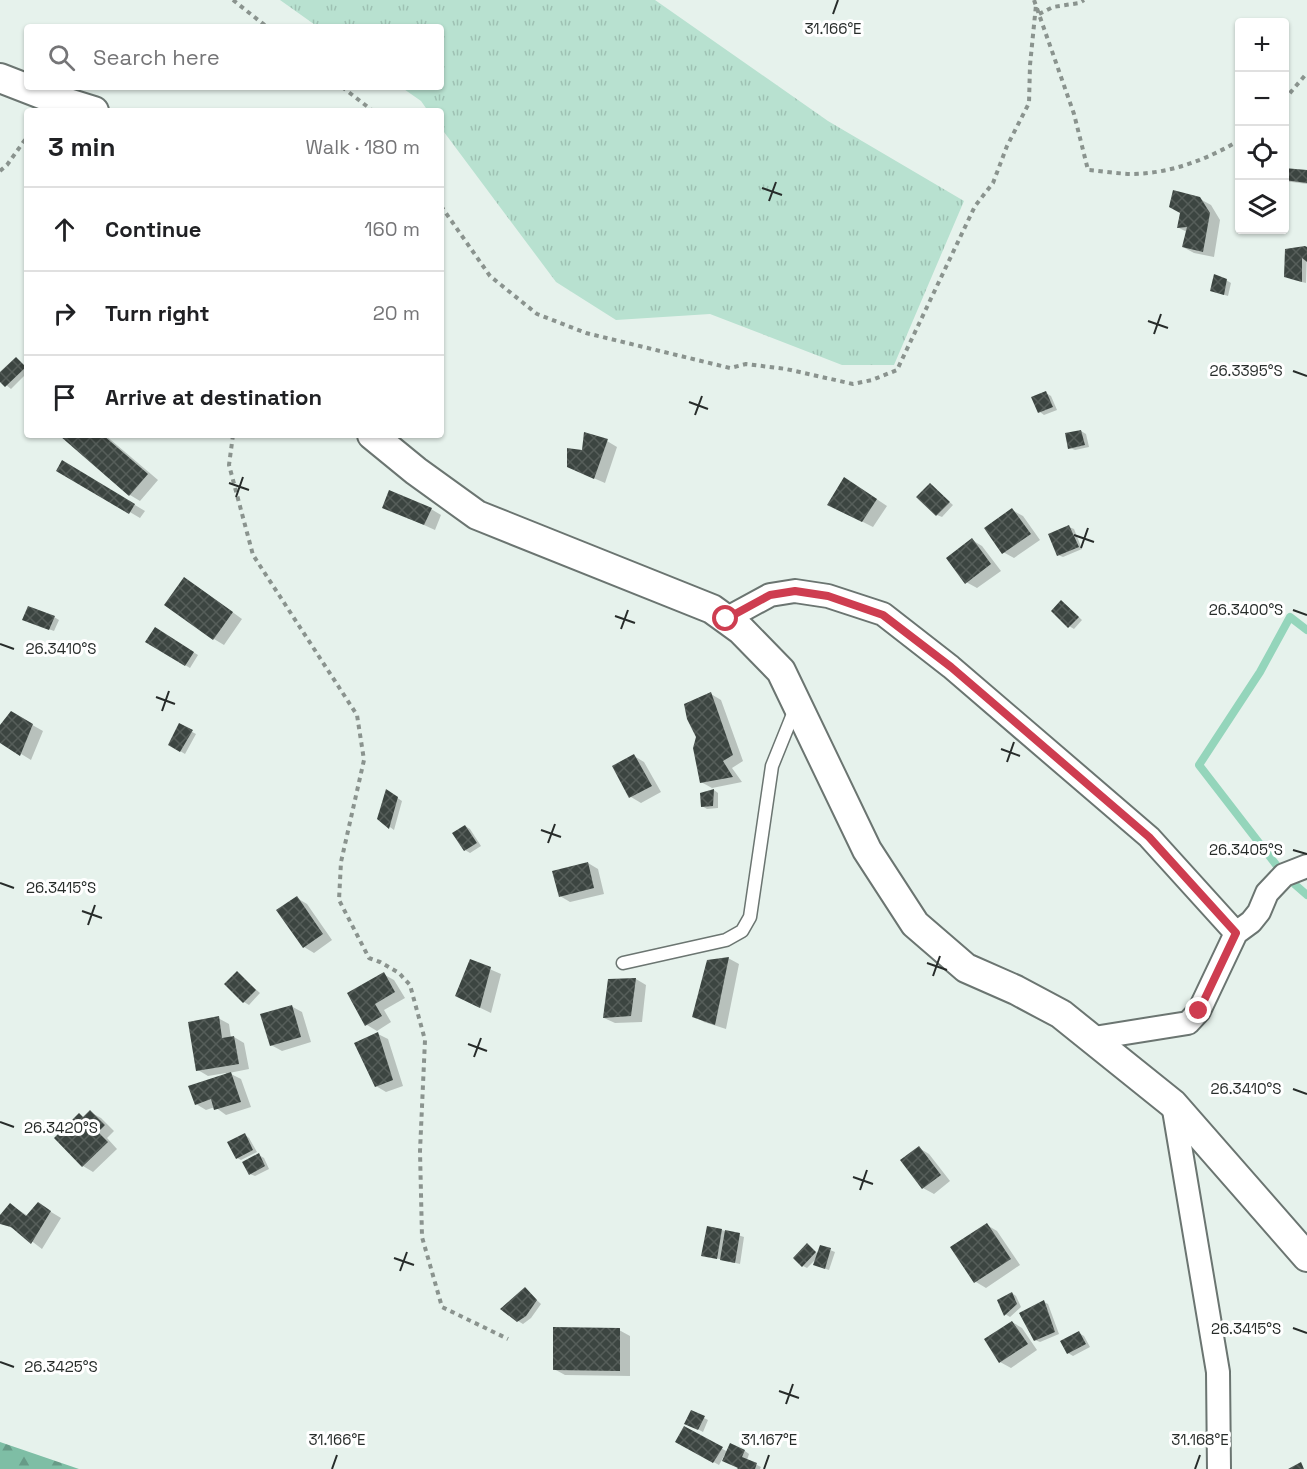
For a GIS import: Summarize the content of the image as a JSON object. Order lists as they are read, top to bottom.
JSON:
{
  "page": {
    "map_buttons": ["+", "−"],
    "search": "Search here",
    "heading": ["3 min", "Walk · 180 m"],
    "list": [
      ["Continue", "160 m"],
      ["Turn right", "20 m"],
      "Arrive at destination"
    ]
  },
  "coordinates": [
    "31.166°E",
    "26.3395°S",
    "26.3400°S",
    "26.3410°S",
    "26.3405°S",
    "26.3415°S",
    "26.3420°S",
    "26.3425°S",
    "31.167°E",
    "31.168°E"
  ]
}
